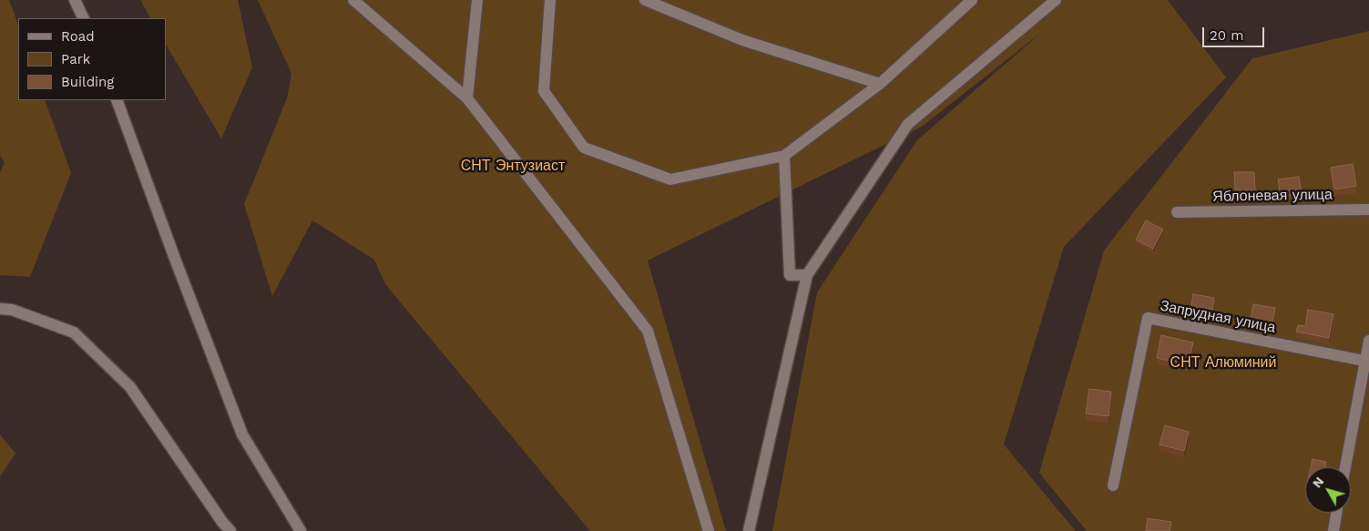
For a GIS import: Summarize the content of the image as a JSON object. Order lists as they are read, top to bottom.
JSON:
{
  "streets": {
    "street": ["Яблоневая улица", "Запрудная улица"]
  },
  "parks": ["СНТ Энтузиаст", "СНТ Алюминий"],
  "legend": ["Road", "Park", "Building"],
  "scale_bar": "20 m",
  "north": "top left"
}
